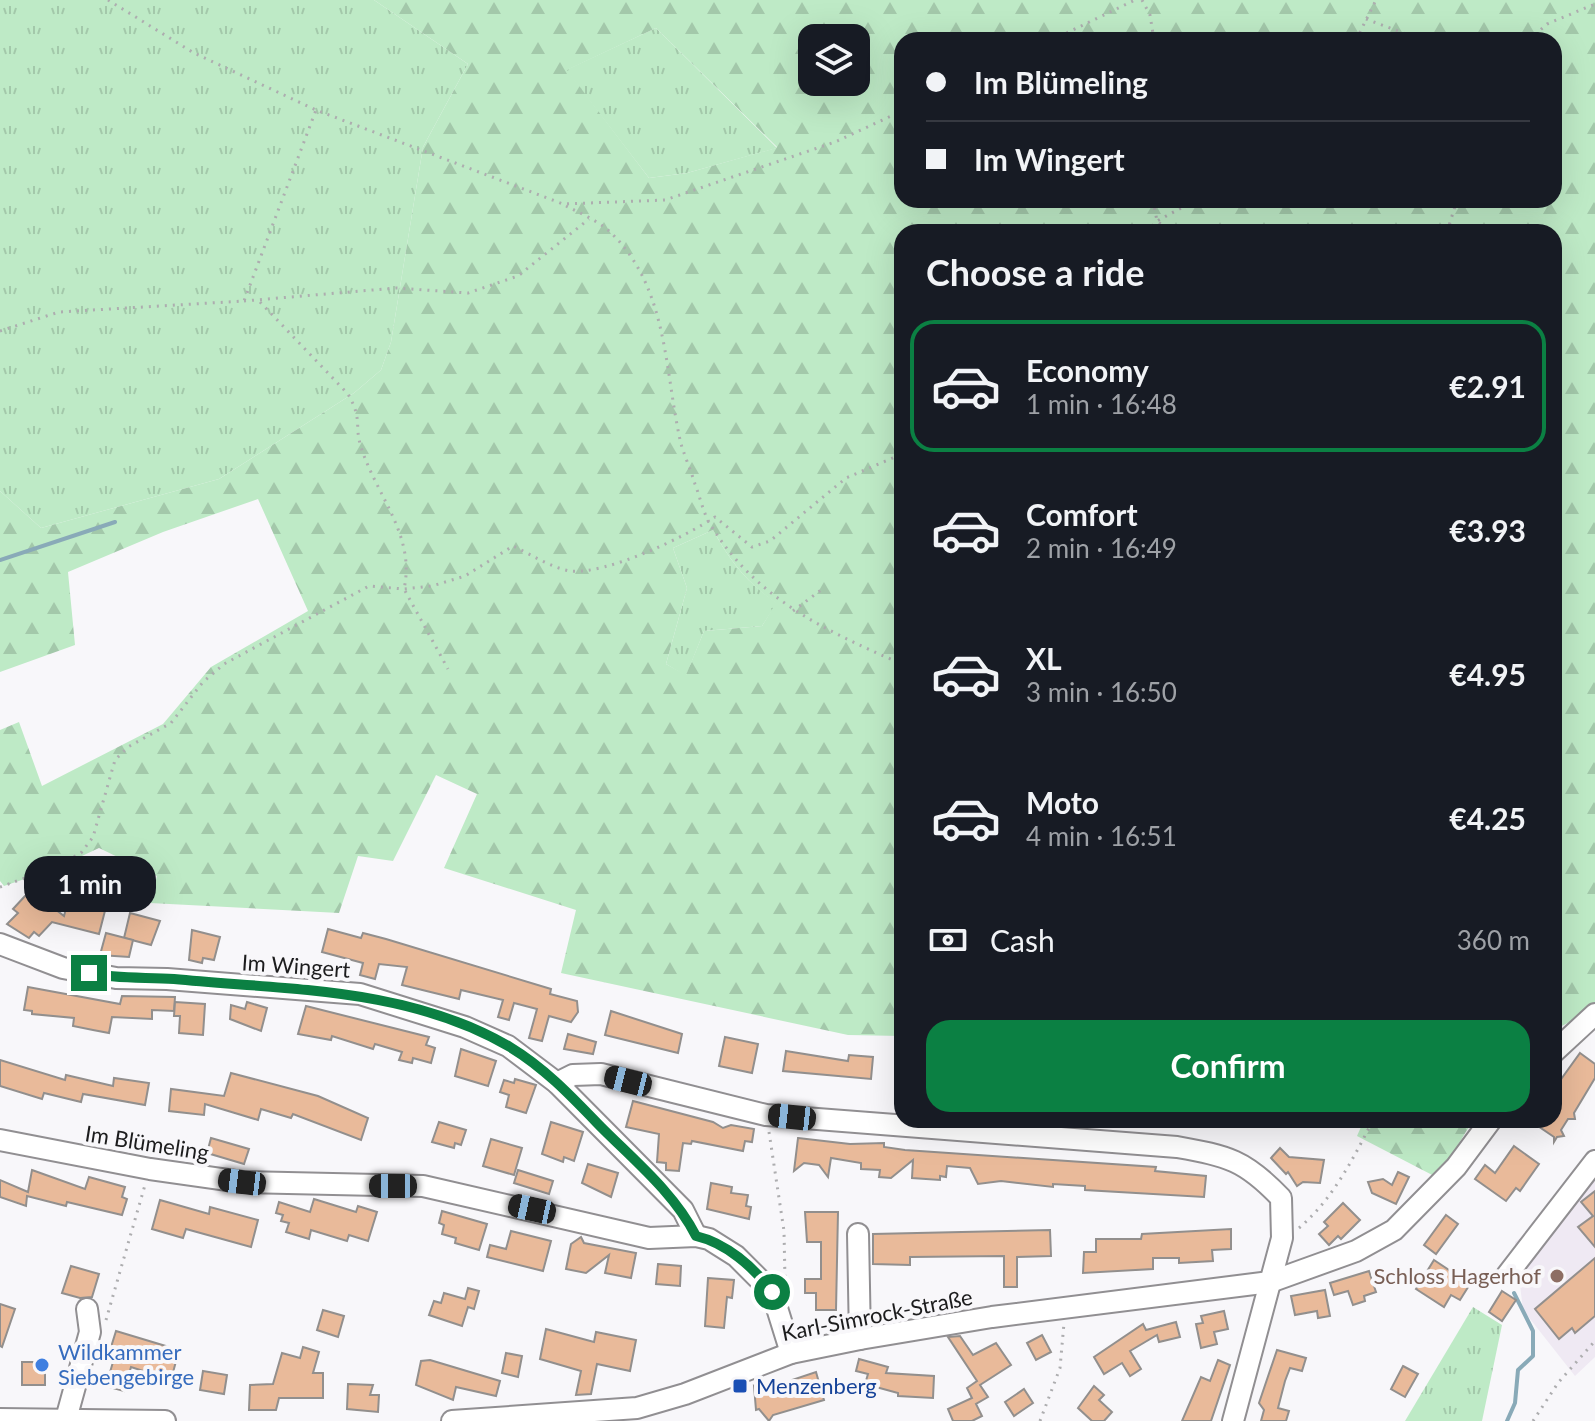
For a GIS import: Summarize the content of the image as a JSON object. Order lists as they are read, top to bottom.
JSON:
{
  "streets": {
    "street": ["Im Wingert", "Im Blümeling", "Karl-Simrock-Straße"]
  },
  "crossings": [
    ["Im Wingert", "Im Blümeling"],
    ["Im Blümeling", "Karl-Simrock-Straße"]
  ],
  "places": {
    "other": ["Schloss Hagerhof", "Wildkammer Siebengebirge"],
    "transit": ["Menzenberg"]
  },
  "page": {
    "banner": ["Im Blümeling", "Im Wingert"],
    "heading": "Choose a ride",
    "list": [
      {
        "name": "Economy",
        "note": "1 min · 16:48",
        "value": "€2.91"
      },
      {
        "name": "Comfort",
        "note": "2 min · 16:49",
        "value": "€3.93"
      },
      {
        "name": "XL",
        "note": "3 min · 16:50",
        "value": "€4.95"
      },
      {
        "name": "Moto",
        "note": "4 min · 16:51",
        "value": "€4.25"
      }
    ],
    "bubble": "1 min",
    "pay": ["Cash", "360 m"],
    "buttons": "Confirm"
  }
}
